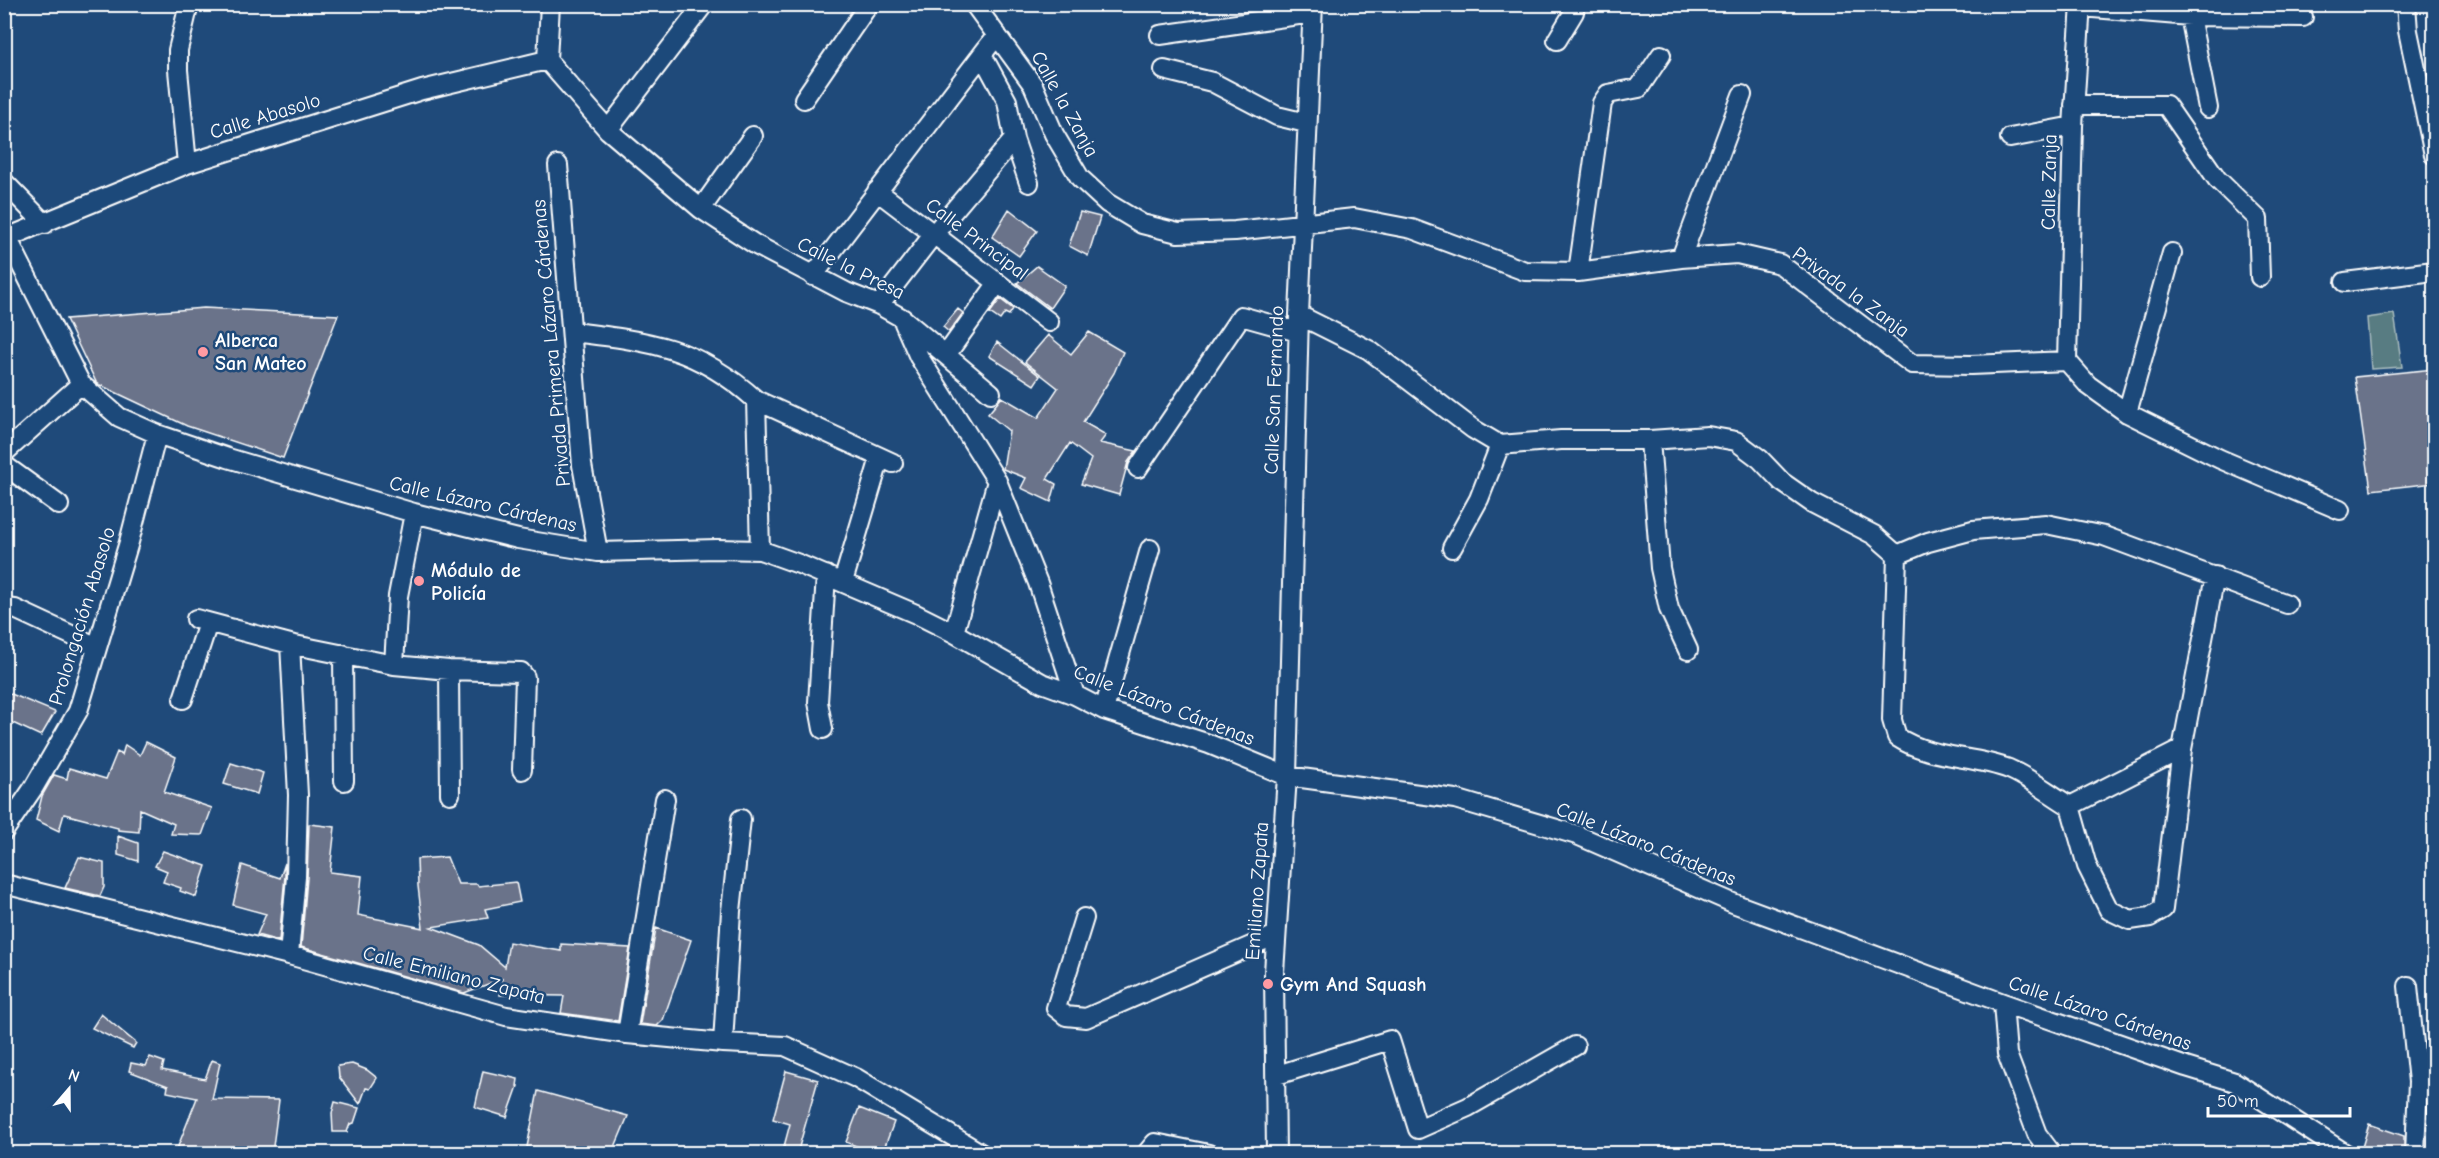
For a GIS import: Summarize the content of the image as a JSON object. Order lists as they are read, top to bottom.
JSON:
{
  "streets": {
    "street": [
      "Calle la Zanja",
      "Calle Abasolo",
      "Calle Zanja",
      "Calle Principal",
      "Calle la Presa",
      "Privada la Zanja",
      "Privada Primera Lázaro Cárdenas",
      "Calle San Fernando",
      "Calle Lázaro Cárdenas",
      "Prolongación Abasolo",
      "Emiliano Zapata",
      "Calle Emiliano Zapata"
    ]
  },
  "crossings": [
    ["Calle la Zanja", "Privada la Zanja"],
    ["Calle la Zanja", "Calle San Fernando"],
    ["Calle Abasolo", "Calle la Presa"],
    ["Calle Abasolo", "Calle Lázaro Cárdenas"],
    ["Calle Zanja", "Privada la Zanja"],
    ["Calle la Presa", "Calle Lázaro Cárdenas"],
    ["Privada la Zanja", "Calle San Fernando"],
    ["Privada Primera Lázaro Cárdenas", "Calle Lázaro Cárdenas"],
    ["Calle San Fernando", "Calle Lázaro Cárdenas"],
    ["Calle San Fernando", "Emiliano Zapata"],
    ["Calle Lázaro Cárdenas", "Prolongación Abasolo"],
    ["Calle Lázaro Cárdenas", "Emiliano Zapata"]
  ],
  "places": ["Alberca San Mateo", "Módulo de Policía", "Gym And Squash"],
  "scale_bar": "50 m",
  "north": "top"
}
